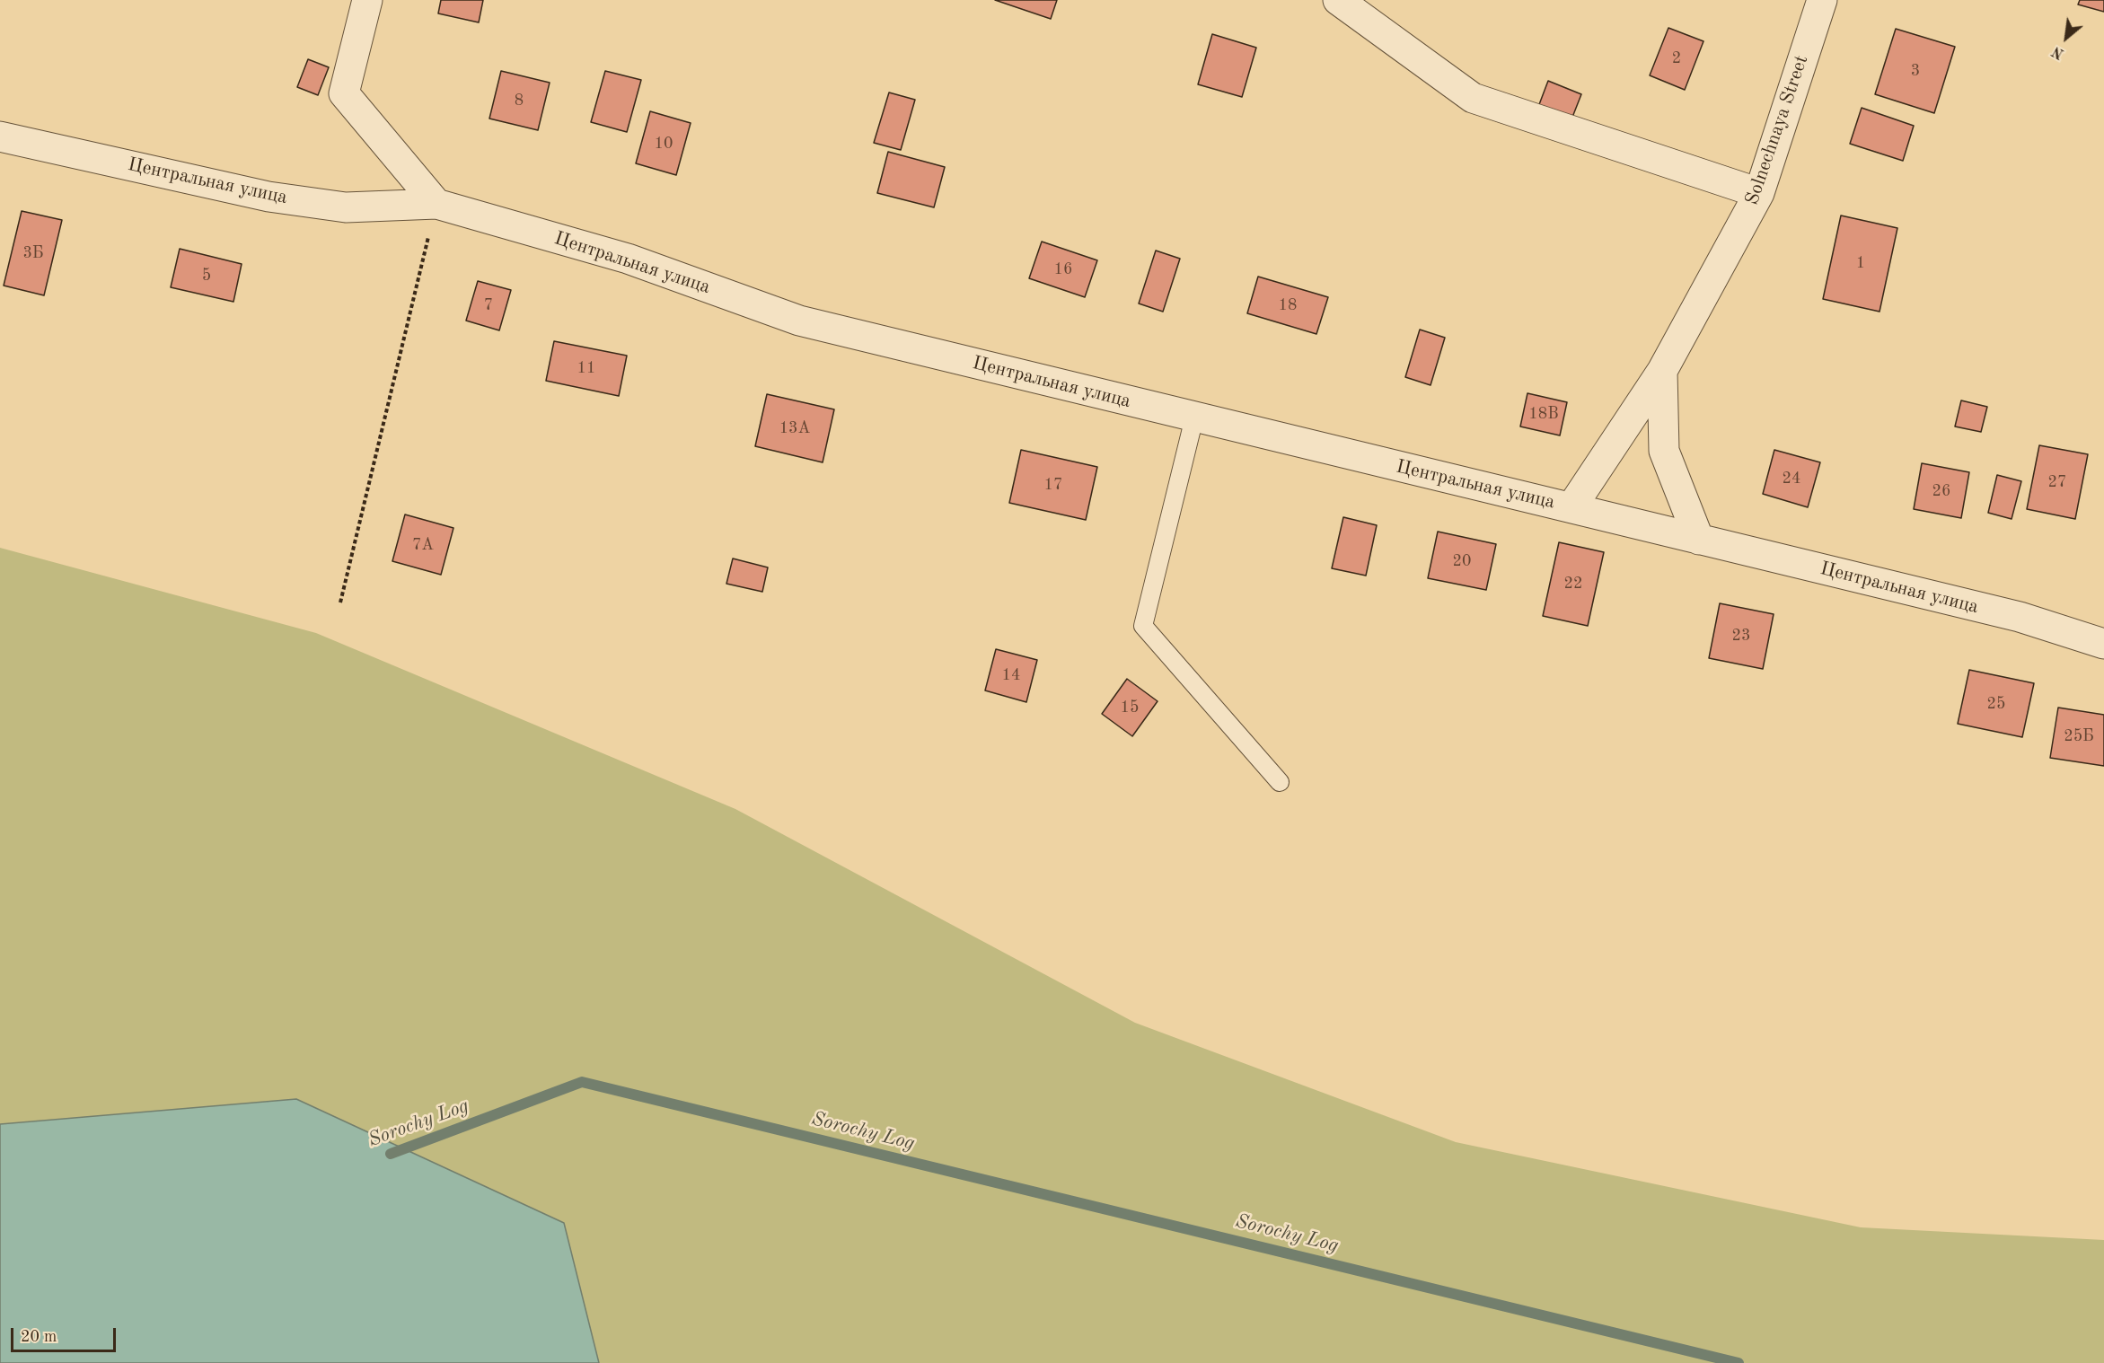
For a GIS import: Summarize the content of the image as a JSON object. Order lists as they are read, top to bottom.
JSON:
{
  "streets": {
    "street": ["Solnechnaya Street", "Центральная улица"]
  },
  "crossings": [
    ["Solnechnaya Street", "Центральная улица"]
  ],
  "water": ["Sorochy Log"],
  "house_numbers": [
    "2",
    "3",
    "8",
    "10",
    "3Б",
    "1",
    "16",
    "5",
    "7",
    "18",
    "11",
    "18В",
    "13А",
    "24",
    "27",
    "17",
    "26",
    "7А",
    "20",
    "22",
    "23",
    "14",
    "25",
    "15",
    "25Б"
  ],
  "scale_bar": "20 m",
  "north": "bottom left"
}
